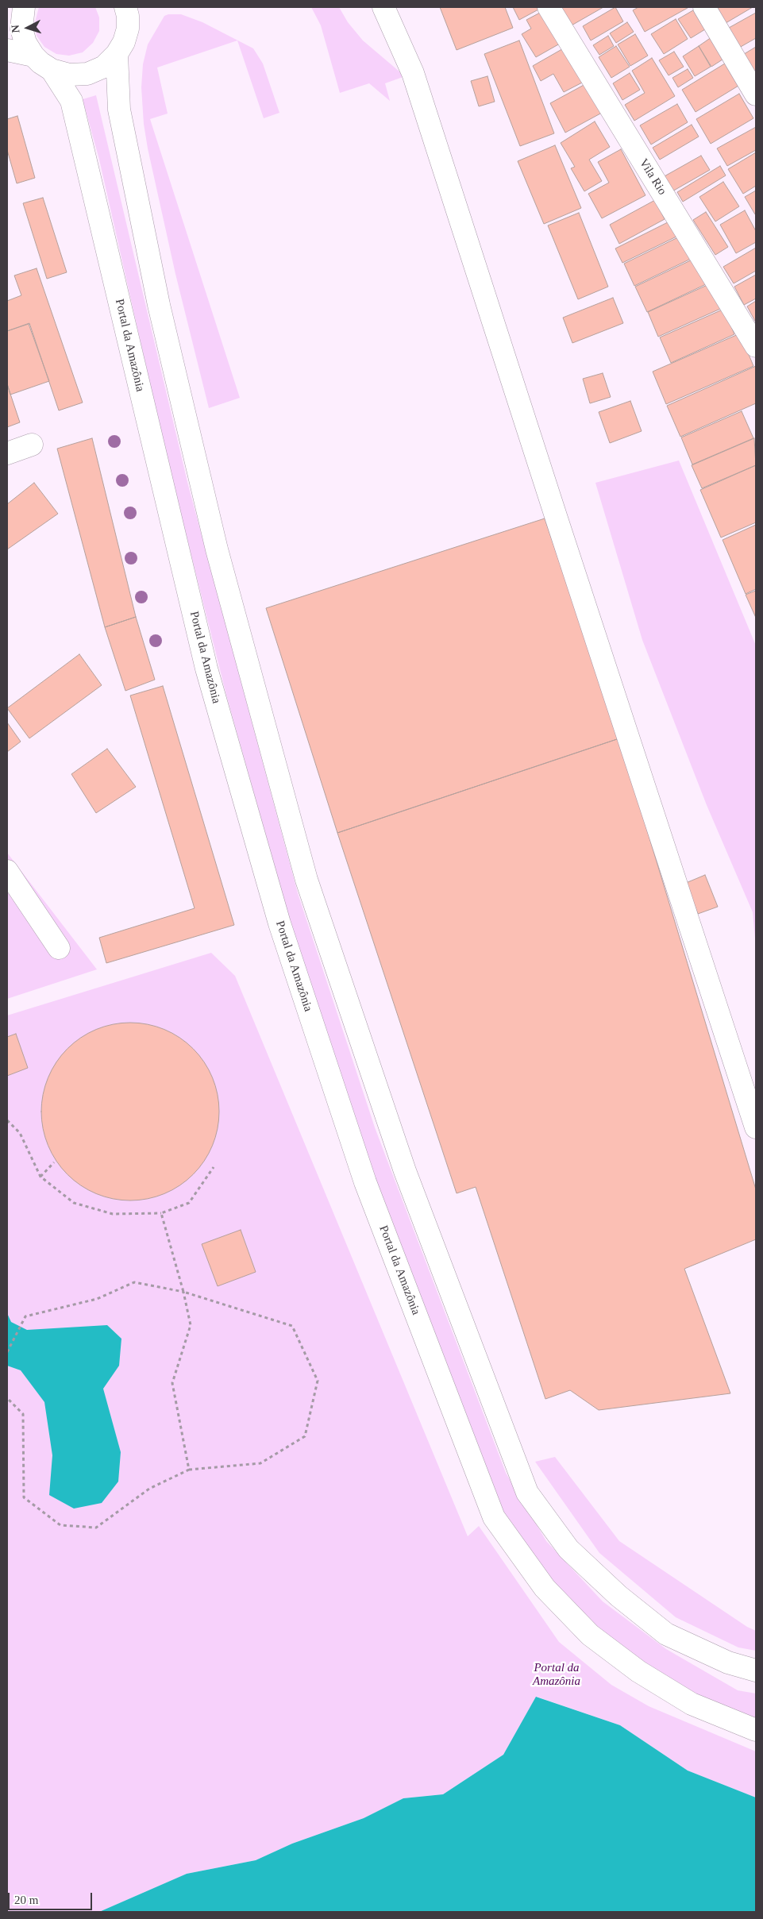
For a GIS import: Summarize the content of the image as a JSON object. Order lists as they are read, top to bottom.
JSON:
{
  "streets": {
    "street": ["Vila Rio", "Portal da Amazônia"]
  },
  "parks": ["Portal da Amazônia"],
  "scale_bar": "20 m",
  "north": "left"
}
